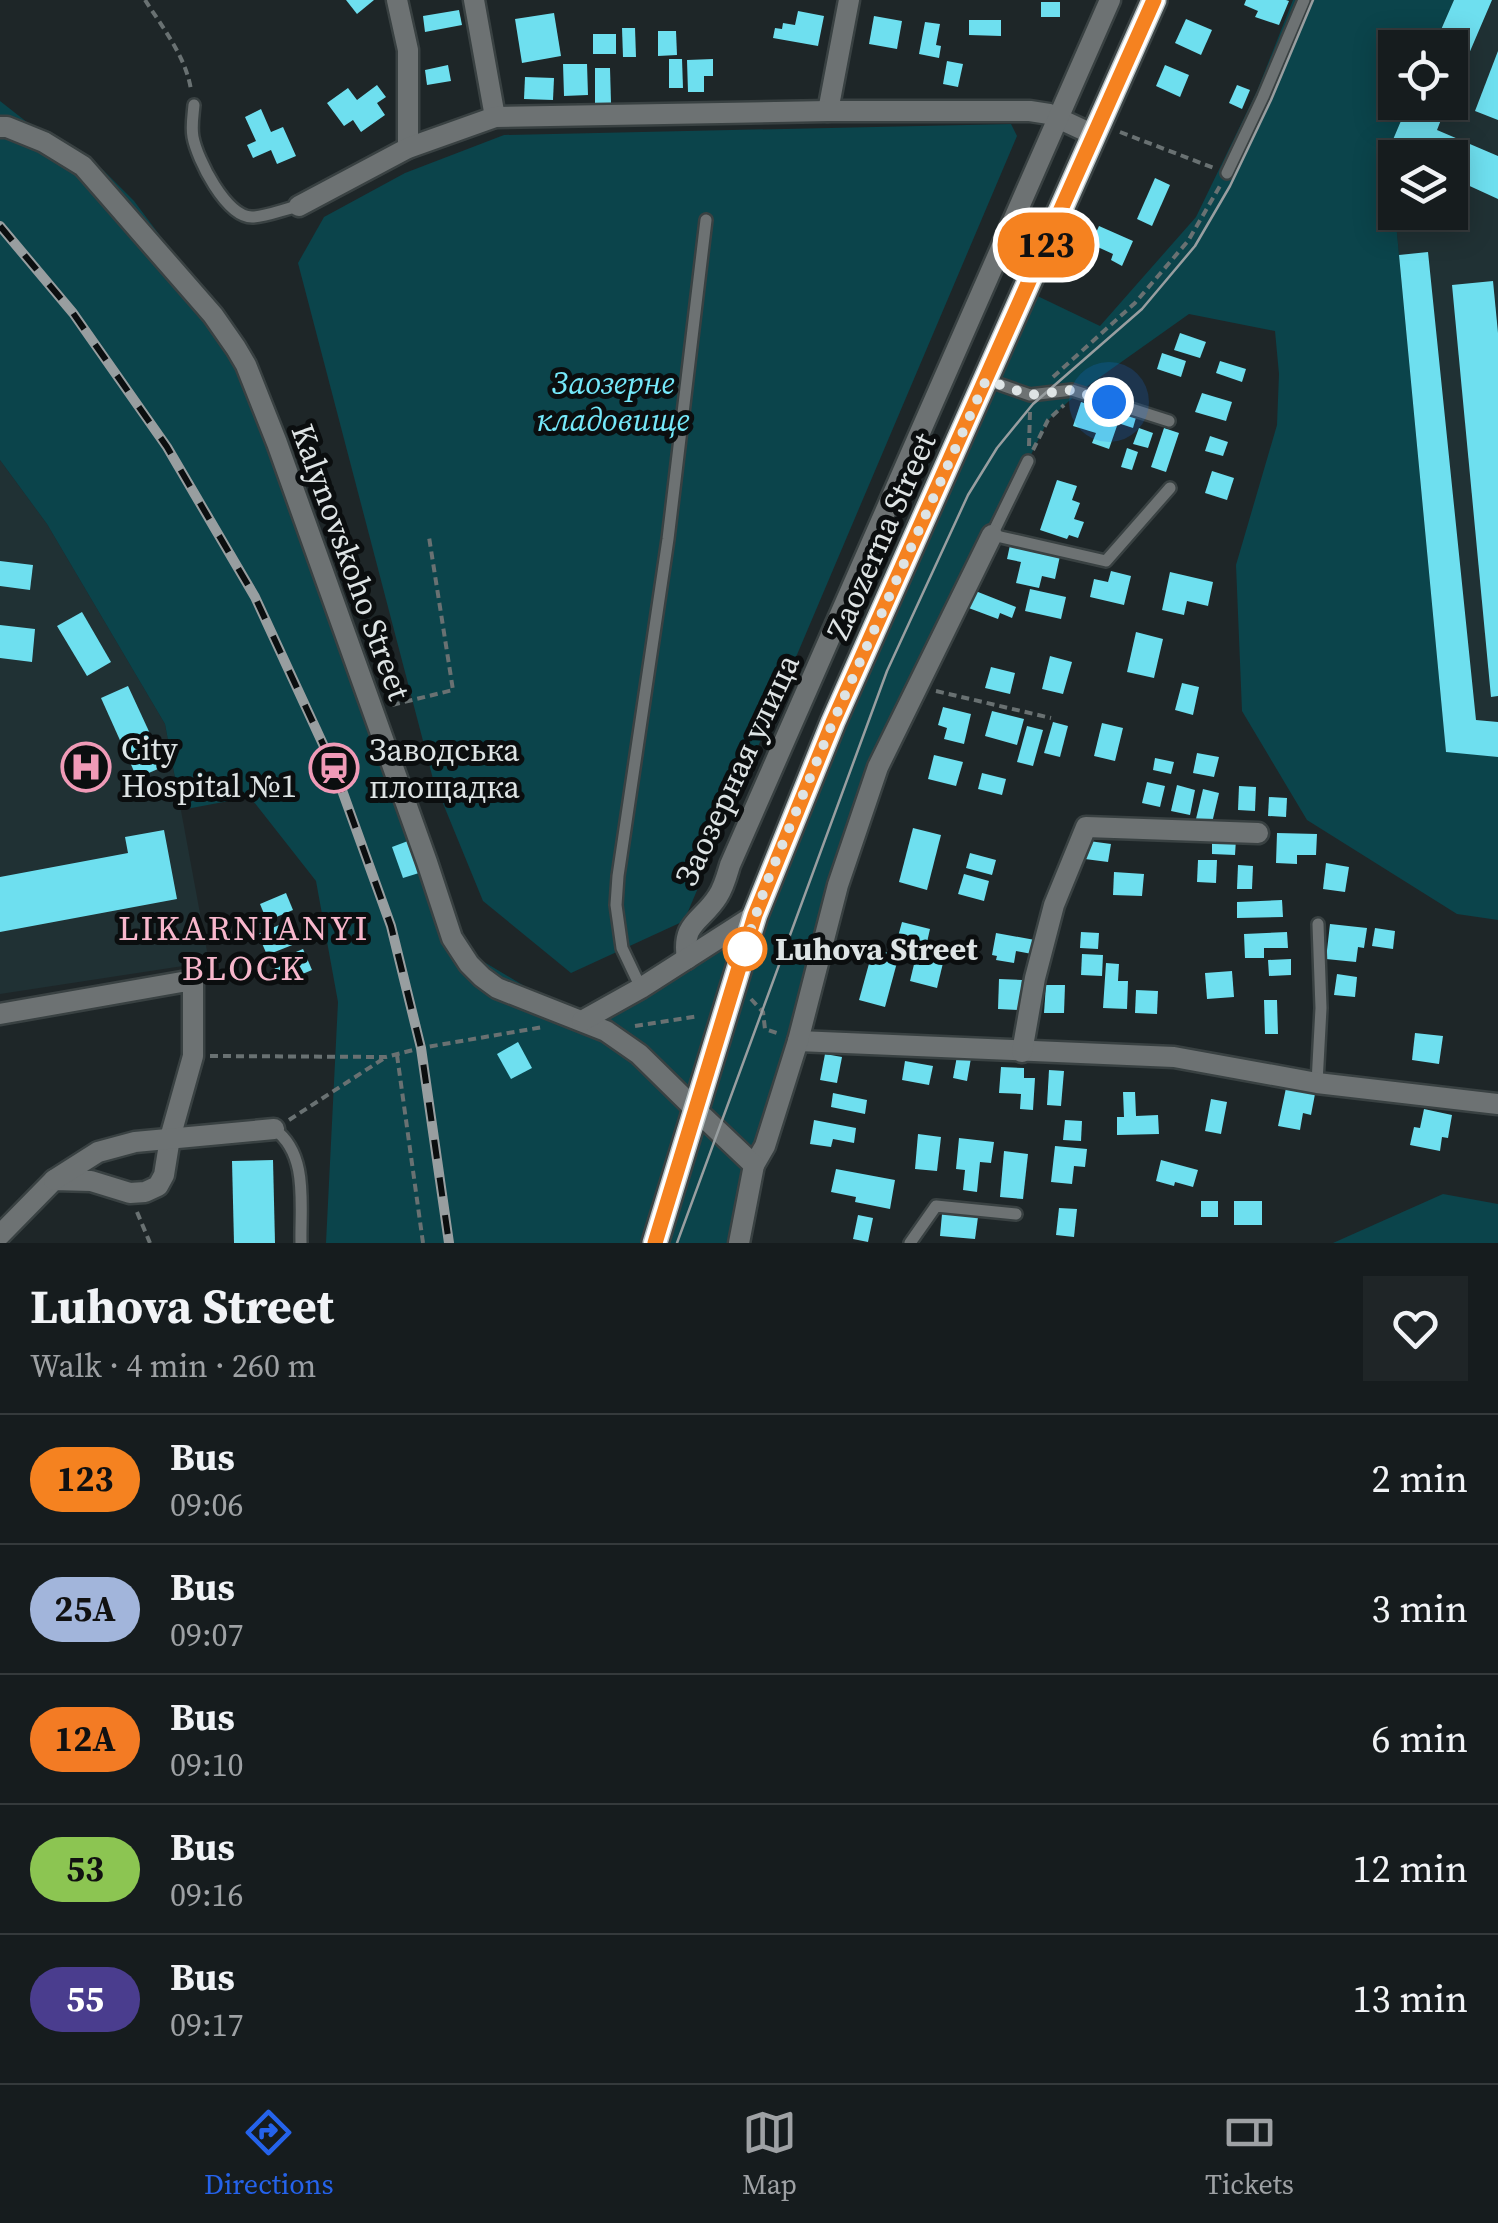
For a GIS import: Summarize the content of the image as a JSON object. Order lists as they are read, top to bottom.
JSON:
{
  "streets": {
    "main road": ["Zaozerna Street"],
    "street": ["Kalynovskoho Street", "Заозерная улица"]
  },
  "crossings": [
    ["Zaozerna Street", "Kalynovskoho Street"]
  ],
  "districts": ["LIKARNIANYI BLOCK"],
  "parks": ["Заозерне кладовище"],
  "places": {
    "hospital": ["City Hospital №1"],
    "station": ["Заводська площадка"],
    "other": ["Luhova Street"]
  },
  "lines": ["bus line 123"],
  "page": {
    "on_map": "123",
    "heading": ["Luhova Street", "Walk · 4 min · 260 m"],
    "list": [
      {
        "mark": "123",
        "name": "Bus",
        "note": "09:06",
        "value": "2 min"
      },
      {
        "mark": "25А",
        "name": "Bus",
        "note": "09:07",
        "value": "3 min"
      },
      {
        "mark": "12А",
        "name": "Bus",
        "note": "09:10",
        "value": "6 min"
      },
      {
        "mark": "53",
        "name": "Bus",
        "note": "09:16",
        "value": "12 min"
      },
      {
        "mark": "55",
        "name": "Bus",
        "note": "09:17",
        "value": "13 min"
      }
    ],
    "tabs": ["Directions", "Map", "Tickets"]
  }
}
